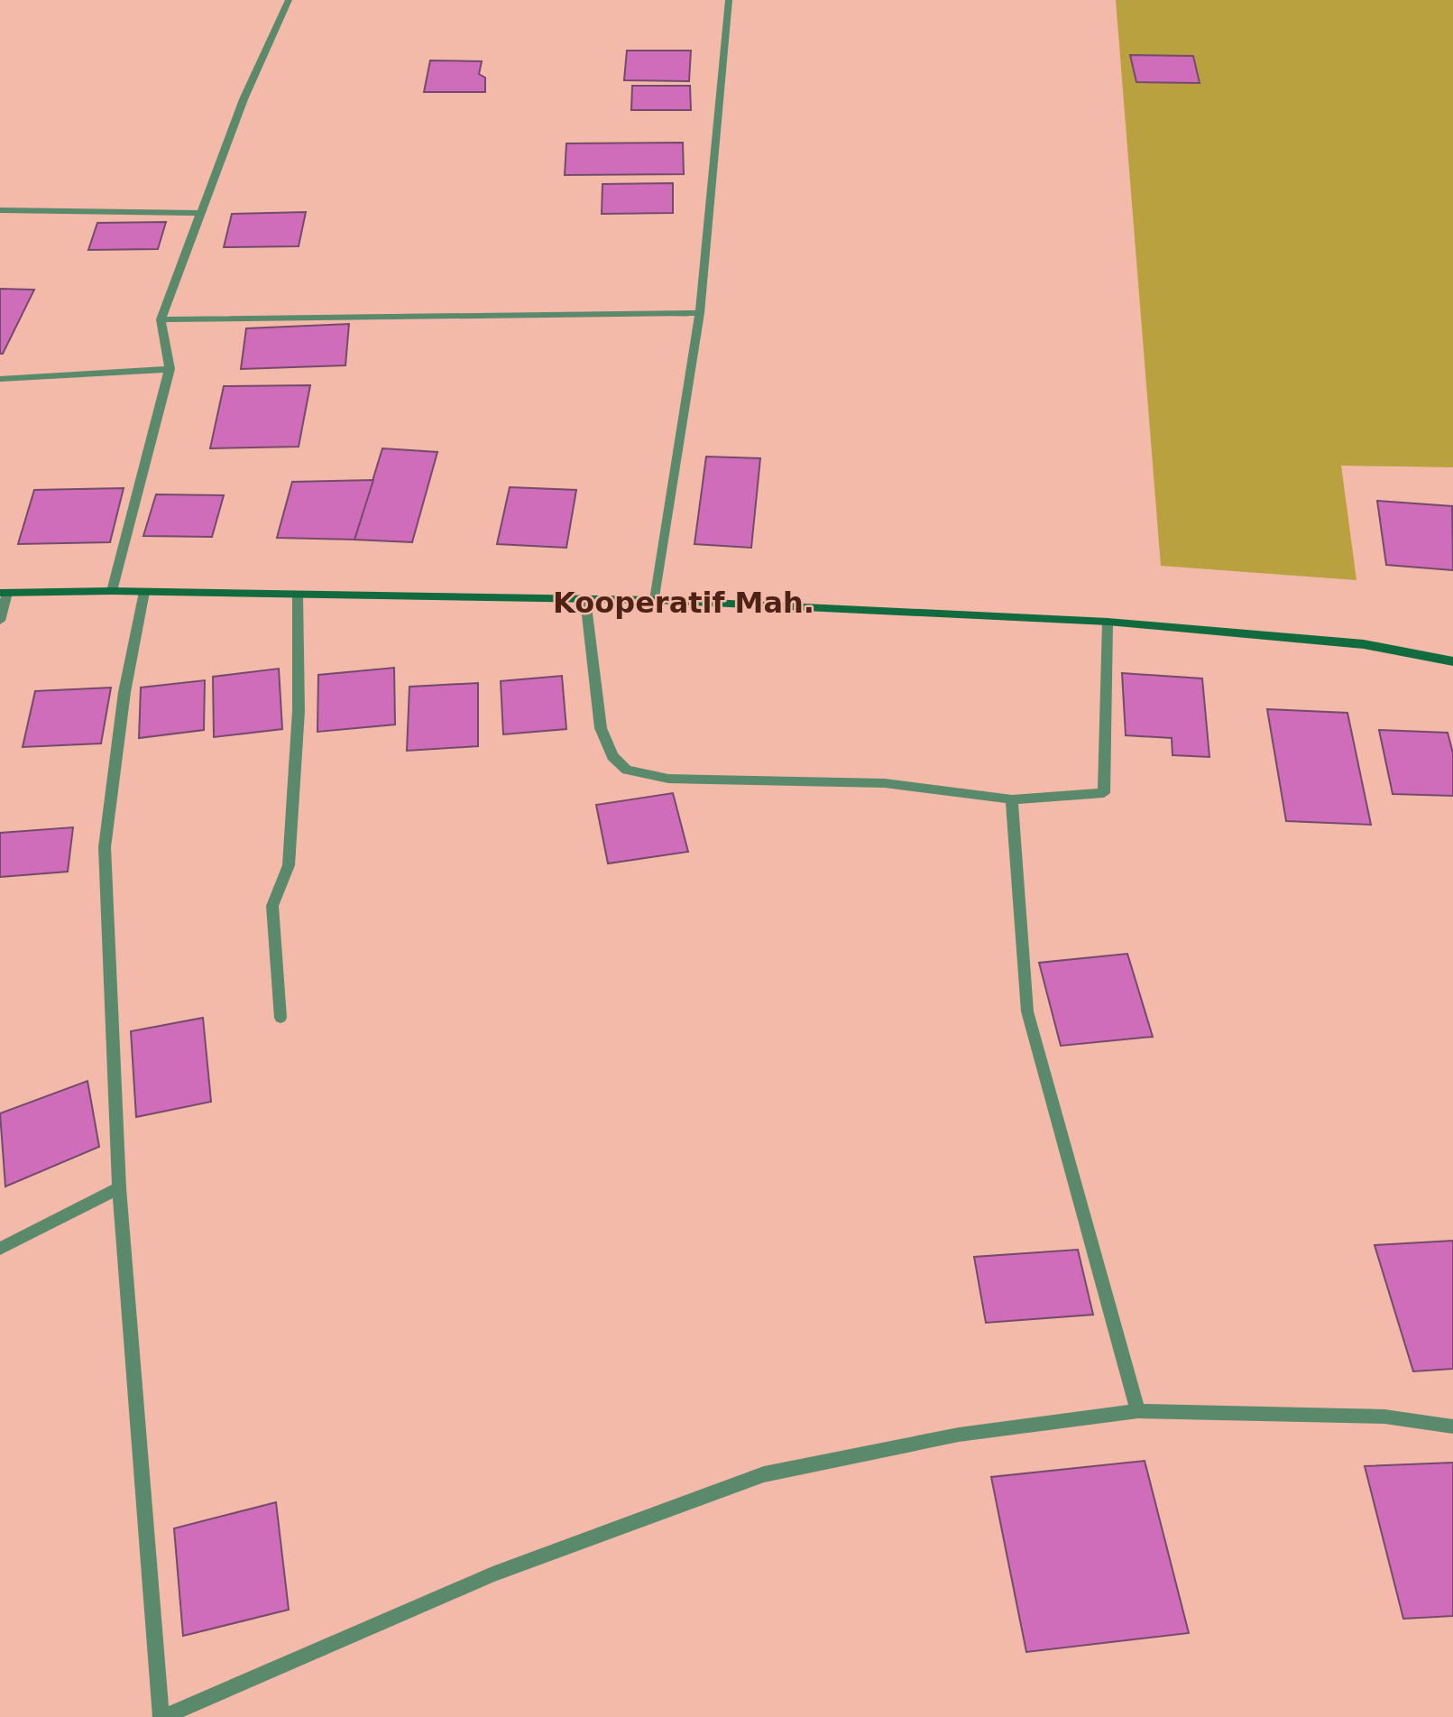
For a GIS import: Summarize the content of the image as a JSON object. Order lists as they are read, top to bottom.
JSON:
{
  "districts": ["Kooperatif Mah."]
}
